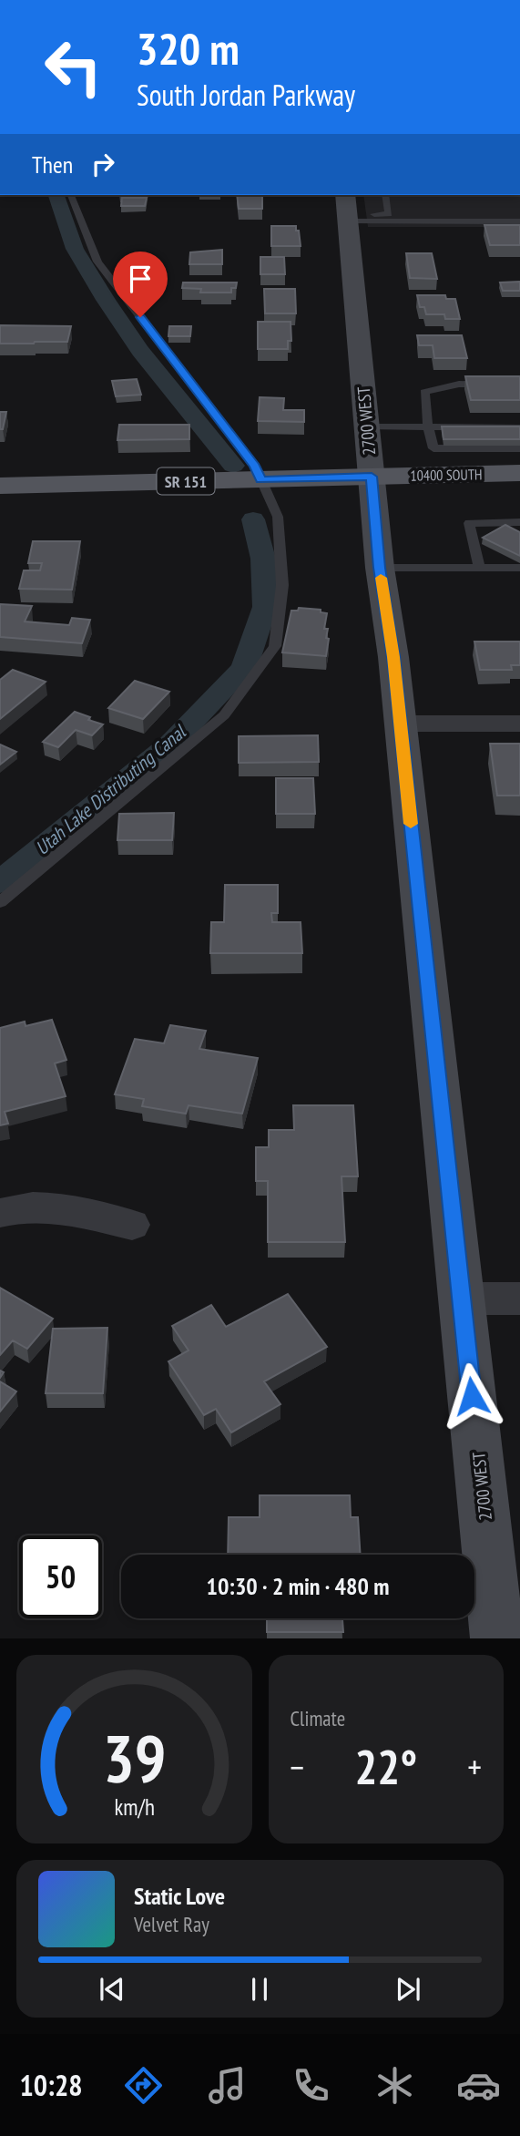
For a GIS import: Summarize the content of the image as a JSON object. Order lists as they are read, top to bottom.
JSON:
{
  "streets": {
    "main road": ["2700 WEST", "10400 SOUTH", "SR 151"]
  },
  "crossings": [
    ["2700 WEST", "10400 SOUTH"],
    ["2700 WEST", "SR 151"],
    ["10400 SOUTH", "SR 151"]
  ],
  "water": ["Utah Lake Distributing Canal"],
  "page": {
    "turn": ["320 m", "South Jordan Parkway"],
    "then": "Then",
    "limit": "50",
    "trip": "10:30 · 2 min · 480 m",
    "tile": "Climate",
    "heat": ["−", "22°", "+"],
    "song": ["Static Love", "Velvet Ray"],
    "tabs": "10:28",
    "gauge": ["39", "km/h"]
  }
}
